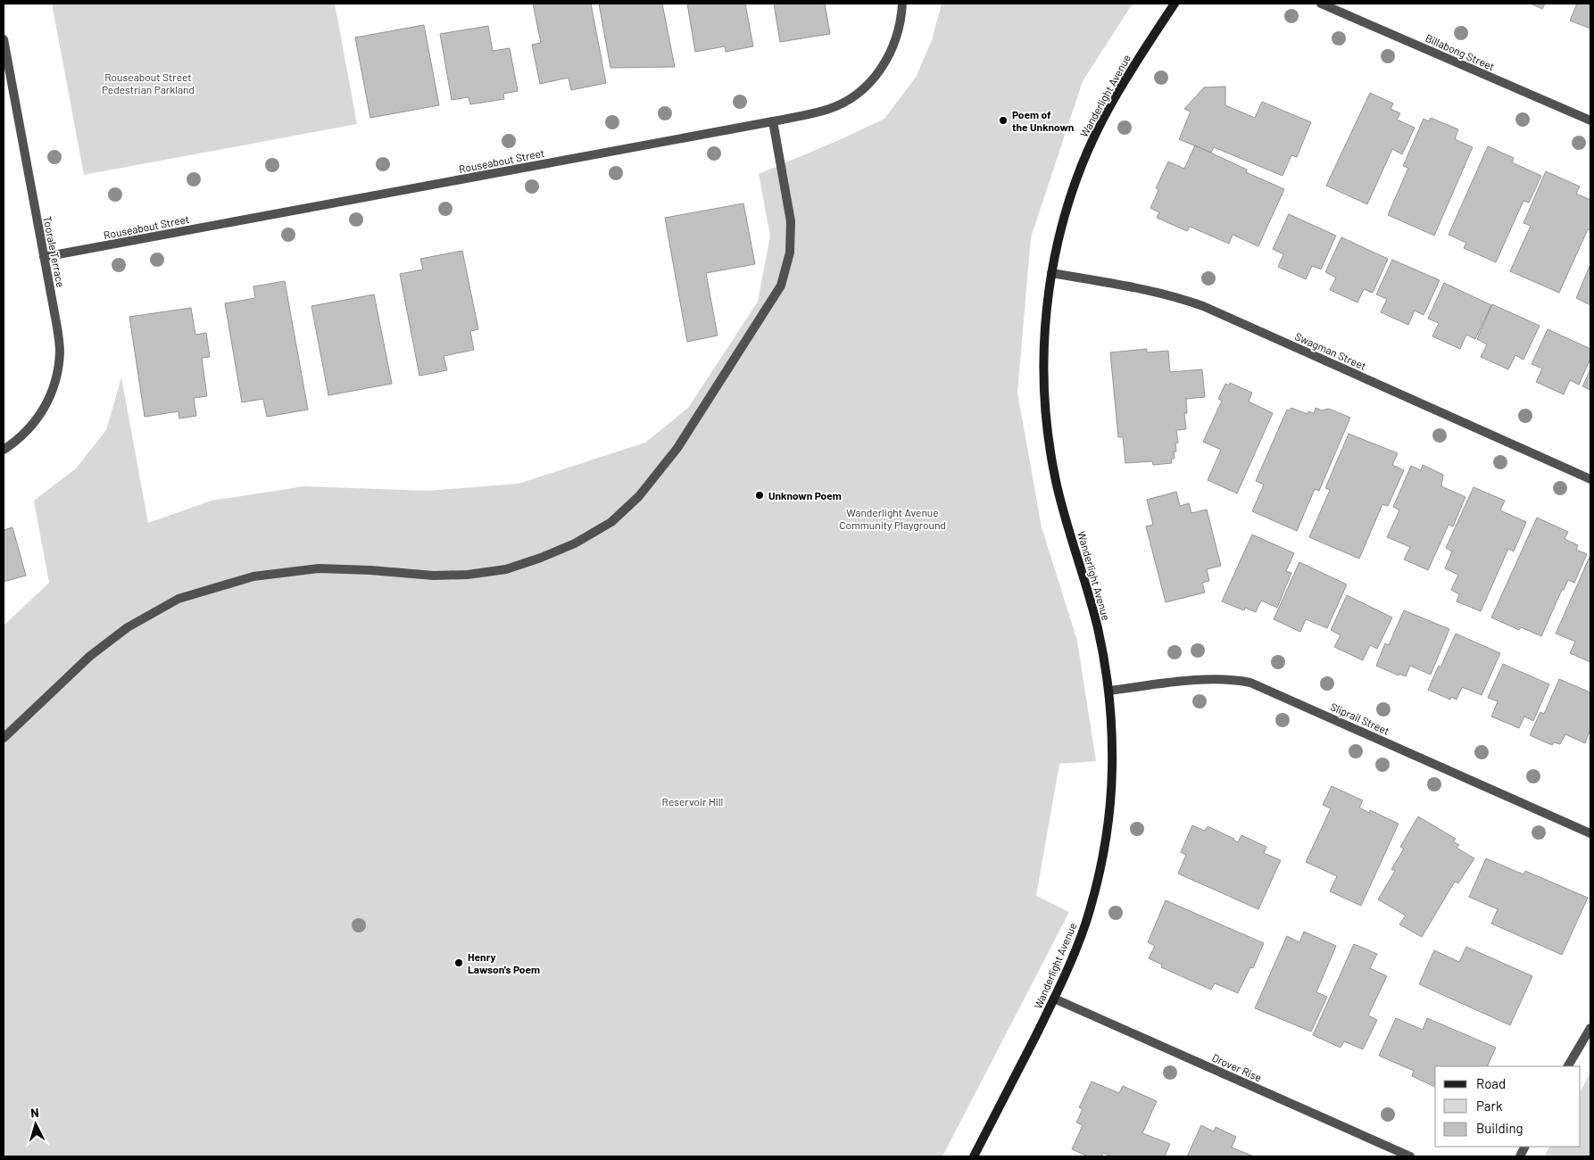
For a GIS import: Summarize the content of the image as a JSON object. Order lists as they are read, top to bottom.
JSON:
{
  "streets": {
    "street": [
      "Billabong Street",
      "Wanderlight Avenue",
      "Rouseabout Street",
      "Toorale Terrace",
      "Swagman Street",
      "Sliprail Street",
      "Drover Rise"
    ]
  },
  "crossings": [
    ["Wanderlight Avenue", "Swagman Street"],
    ["Wanderlight Avenue", "Sliprail Street"],
    ["Wanderlight Avenue", "Drover Rise"],
    ["Rouseabout Street", "Toorale Terrace"]
  ],
  "parks": ["Rouseabout Street Pedestrian Parkland", "Wanderlight Avenue Community Playground", "Reservoir Hill"],
  "places": ["Poem of the Unknown", "Unknown Poem", "Henry Lawson's Poem"],
  "legend": ["Road", "Park", "Building"],
  "north": "top"
}
